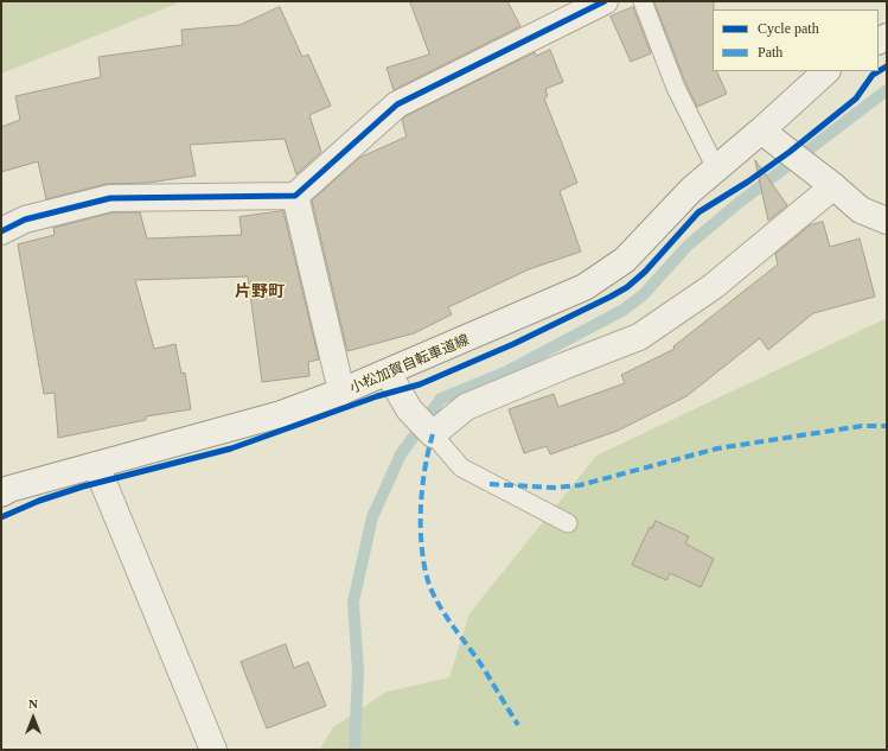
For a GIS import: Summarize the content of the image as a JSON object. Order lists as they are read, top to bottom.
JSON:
{
  "streets": {
    "street": ["小松加賀自転車道線"]
  },
  "districts": ["片野町"],
  "legend": ["Cycle path", "Path"],
  "north": "top"
}
